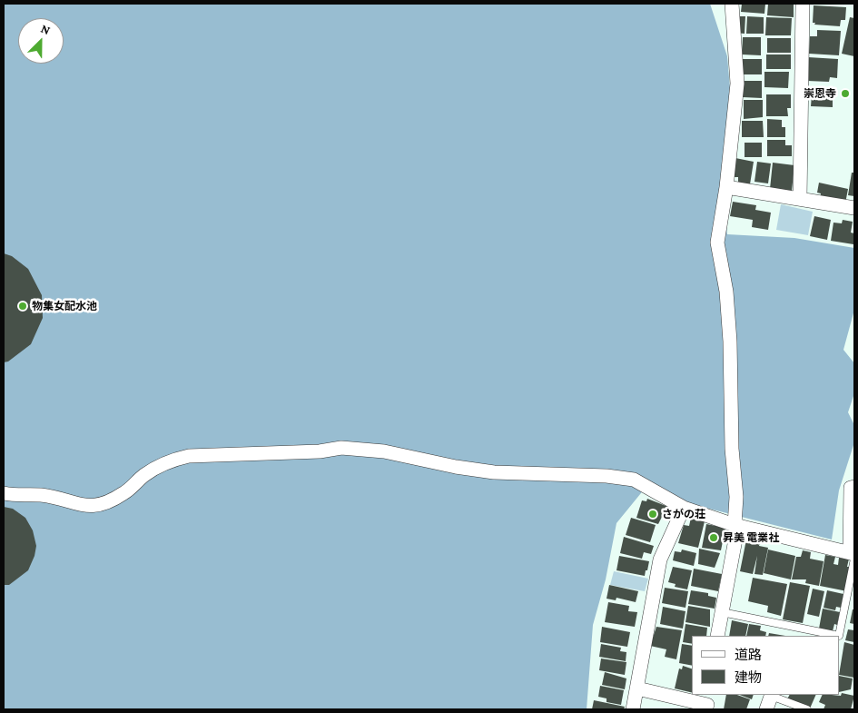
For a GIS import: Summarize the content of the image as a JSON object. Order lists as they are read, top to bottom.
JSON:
{
  "places": [
    "崇恩寺",
    "物集女配水池",
    "さがの荘",
    "昇美 電業社"
  ],
  "legend": ["道路", "建物"],
  "north": "top right"
}
